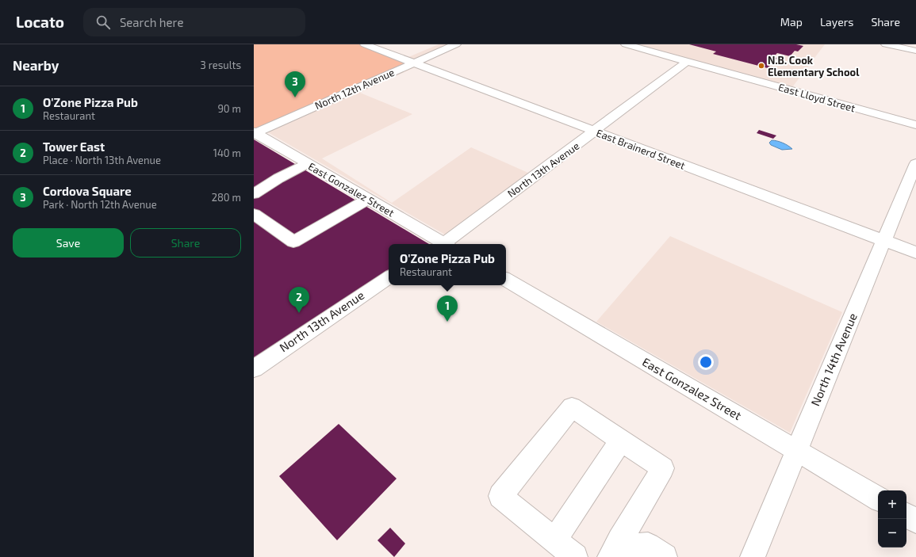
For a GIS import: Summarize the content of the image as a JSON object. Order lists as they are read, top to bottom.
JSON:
{
  "streets": {
    "street": [
      "North 12th Avenue",
      "East Lloyd Street",
      "East Brainerd Street",
      "North 13th Avenue",
      "East Gonzalez Street",
      "North 14th Avenue"
    ]
  },
  "crossings": [
    ["North 12th Avenue", "East Brainerd Street"],
    ["North 12th Avenue", "East Gonzalez Street"],
    ["East Lloyd Street", "North 13th Avenue"],
    ["East Brainerd Street", "North 13th Avenue"],
    ["East Brainerd Street", "North 14th Avenue"],
    ["North 13th Avenue", "East Gonzalez Street"],
    ["East Gonzalez Street", "North 14th Avenue"]
  ],
  "places": ["N.B. Cook Elementary School"],
  "page": {
    "header": "Locato",
    "search": "Search here",
    "nav": ["Map", "Layers", "Share"],
    "heading": ["Nearby", "3 results"],
    "pins": ["3", "2", "1"],
    "list": [
      {
        "mark": "1",
        "name": "O'Zone Pizza Pub",
        "note": "Restaurant",
        "value": "90 m"
      },
      {
        "mark": "2",
        "name": "Tower East",
        "note": "Place · North 13th Avenue",
        "value": "140 m"
      },
      {
        "mark": "3",
        "name": "Cordova Square",
        "note": "Park · North 12th Avenue",
        "value": "280 m"
      }
    ],
    "buttons": ["Save", "Share"],
    "popup": ["O'Zone Pizza Pub", "Restaurant"],
    "map_buttons": ["+", "−"]
  }
}
